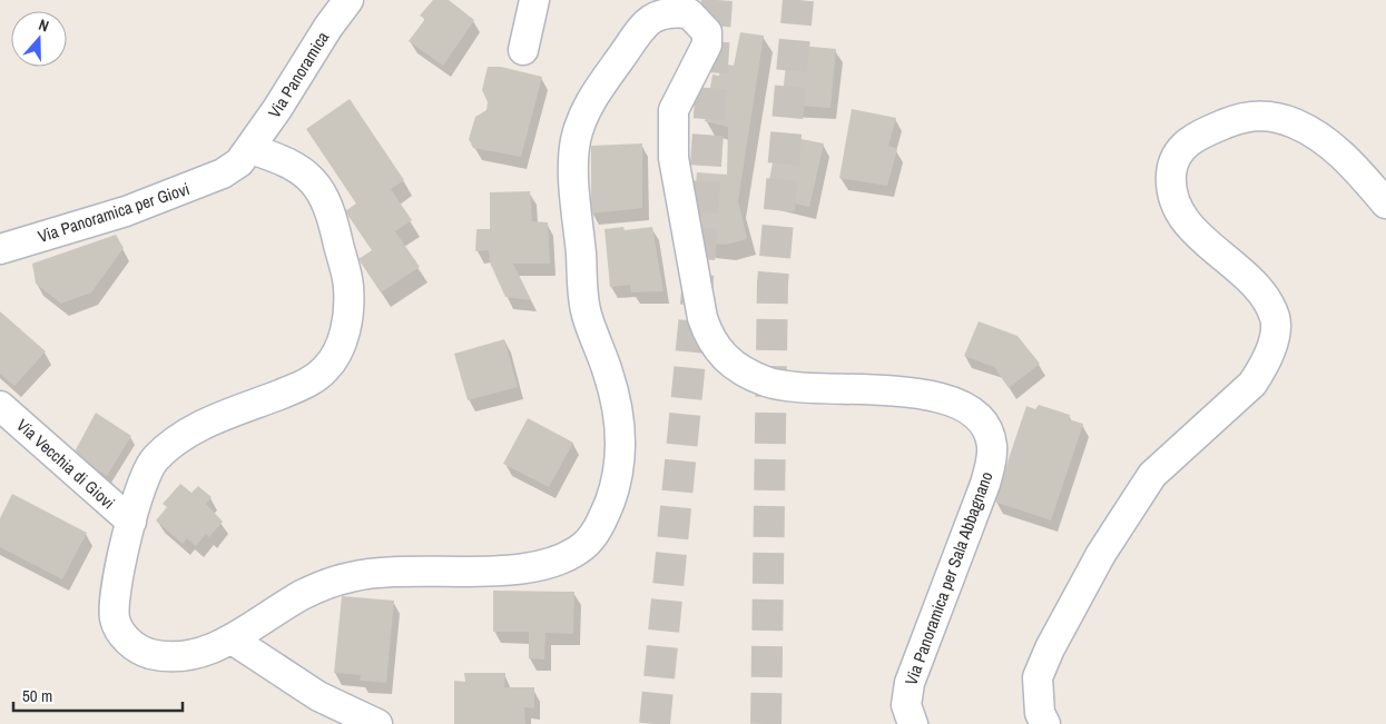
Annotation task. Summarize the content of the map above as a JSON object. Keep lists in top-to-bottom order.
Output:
{
  "streets": {
    "street": [
      "Via Panoramica",
      "Via Panoramica per Giovi",
      "Via Vecchia di Giovi",
      "Via Panoramica per Sala Abbagnano"
    ]
  },
  "crossings": [
    ["Via Panoramica", "Via Panoramica per Giovi"],
    ["Via Panoramica", "Via Panoramica per Sala Abbagnano"],
    ["Via Panoramica per Giovi", "Via Panoramica per Sala Abbagnano"],
    ["Via Vecchia di Giovi", "Via Panoramica per Sala Abbagnano"]
  ],
  "scale_bar": "50 m",
  "north": "top"
}
